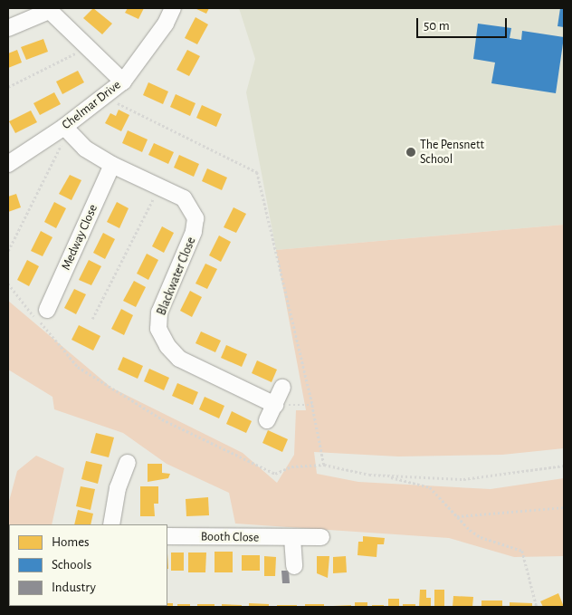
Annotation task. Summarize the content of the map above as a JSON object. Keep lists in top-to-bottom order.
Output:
{
  "streets": {
    "street": [
      "Chelmar Drive",
      "Medway Close",
      "Blackwater Close",
      "Booth Close"
    ]
  },
  "crossings": [
    ["Chelmar Drive", "Blackwater Close"],
    ["Medway Close", "Blackwater Close"]
  ],
  "places": ["The Pensnett School"],
  "legend": ["Homes", "Schools", "Industry"],
  "scale_bar": "50 m"
}
